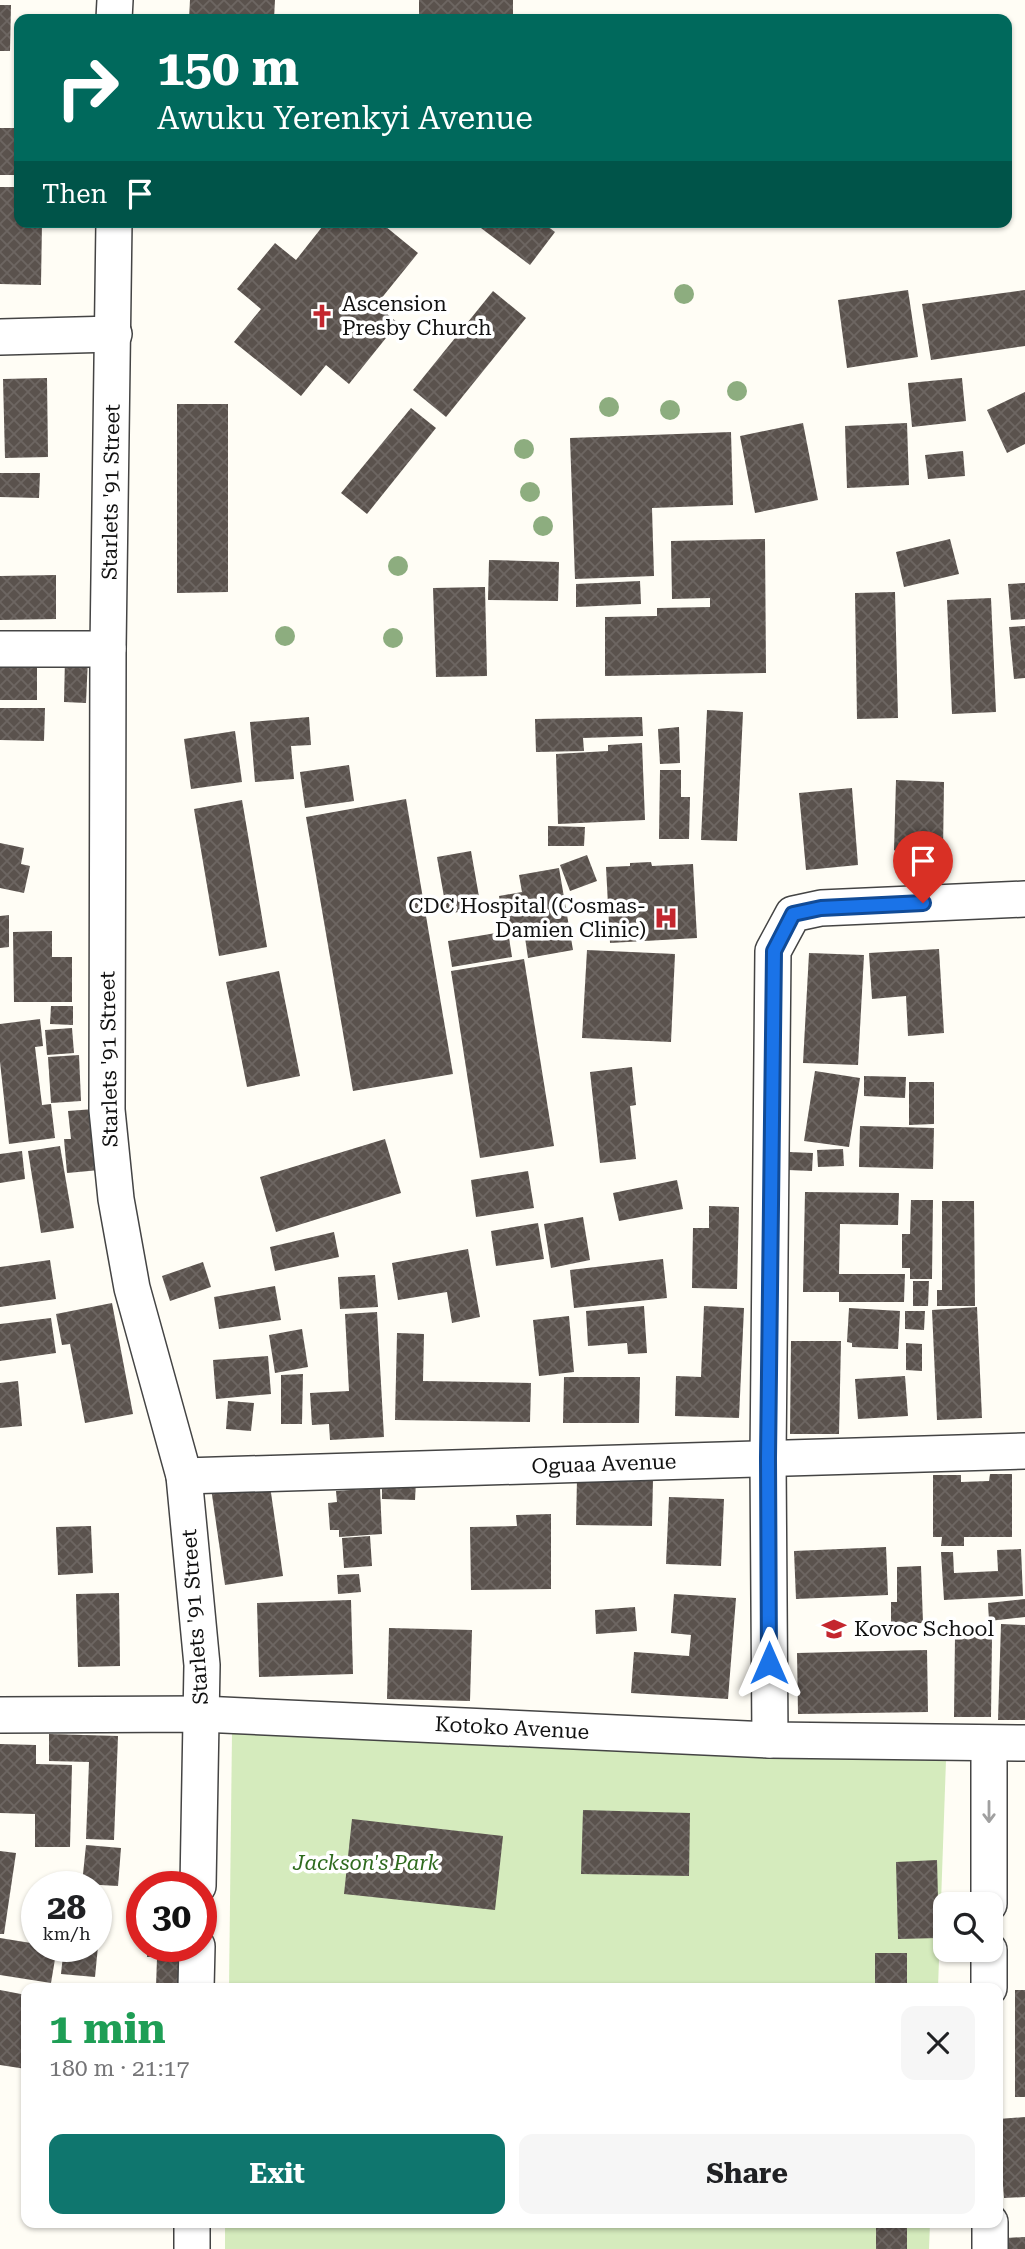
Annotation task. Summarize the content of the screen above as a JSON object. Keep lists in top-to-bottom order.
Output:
{
  "streets": {
    "street": ["Starlets '91 Street", "Oguaa Avenue", "Kotoko Avenue"]
  },
  "crossings": [
    ["Starlets '91 Street", "Oguaa Avenue"],
    ["Starlets '91 Street", "Kotoko Avenue"]
  ],
  "parks": ["Jackson's Park"],
  "places": {
    "church": ["Ascension Presby Church"],
    "hospital": ["CDC Hospital (Cosmas- Damien Clinic)"],
    "school or university": ["Kovoc School"]
  },
  "page": {
    "turn": ["150 m", "Awuku Yerenkyi Avenue"],
    "then": "Then",
    "speed": "28 km/h",
    "limit": "30",
    "heading": ["1 min", "180 m · 21:17"],
    "buttons": ["Exit", "Share"]
  }
}
